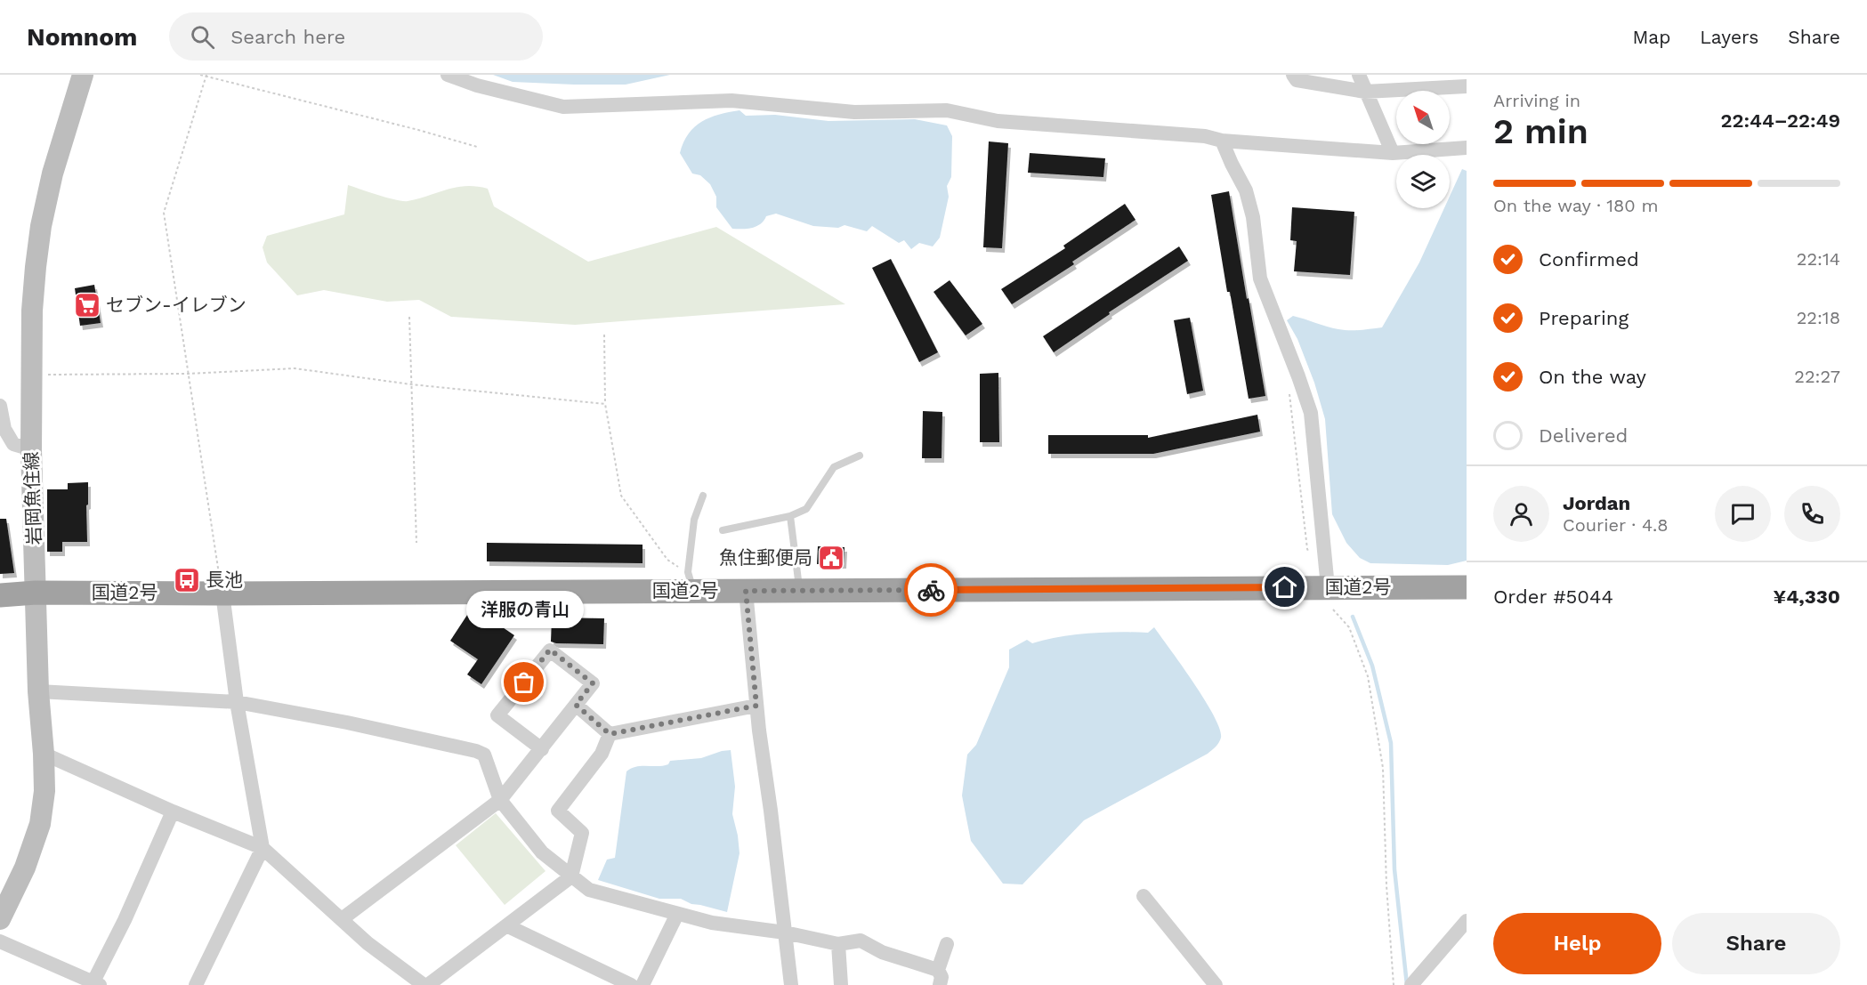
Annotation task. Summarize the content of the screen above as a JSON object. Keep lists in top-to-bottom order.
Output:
{
  "streets": {
    "highway": ["国道2号"],
    "main road": ["岩岡魚住線"]
  },
  "crossings": [
    ["岩岡魚住線", "国道2号"]
  ],
  "places": {
    "supermarket": ["セブン-イレブン"],
    "public building": ["魚住郵便局"],
    "bus stop": ["長池"],
    "other": ["洋服の青山"]
  },
  "north": "top left",
  "page": {
    "header": "Nomnom",
    "search": "Search here",
    "nav": ["Map", "Layers", "Share"],
    "heading": ["2 min", "Arriving in", "22:44–22:49"],
    "panel": [
      "Jordan",
      "Courier · 4.8",
      "Order #5044",
      "¥4,330"
    ],
    "bar": "On the way · 180 m",
    "list": [
      ["Confirmed", "22:14"],
      ["Preparing", "22:18"],
      ["On the way", "22:27"],
      "Delivered"
    ],
    "bubble": "洋服の青山",
    "buttons": ["Help", "Share"]
  }
}
